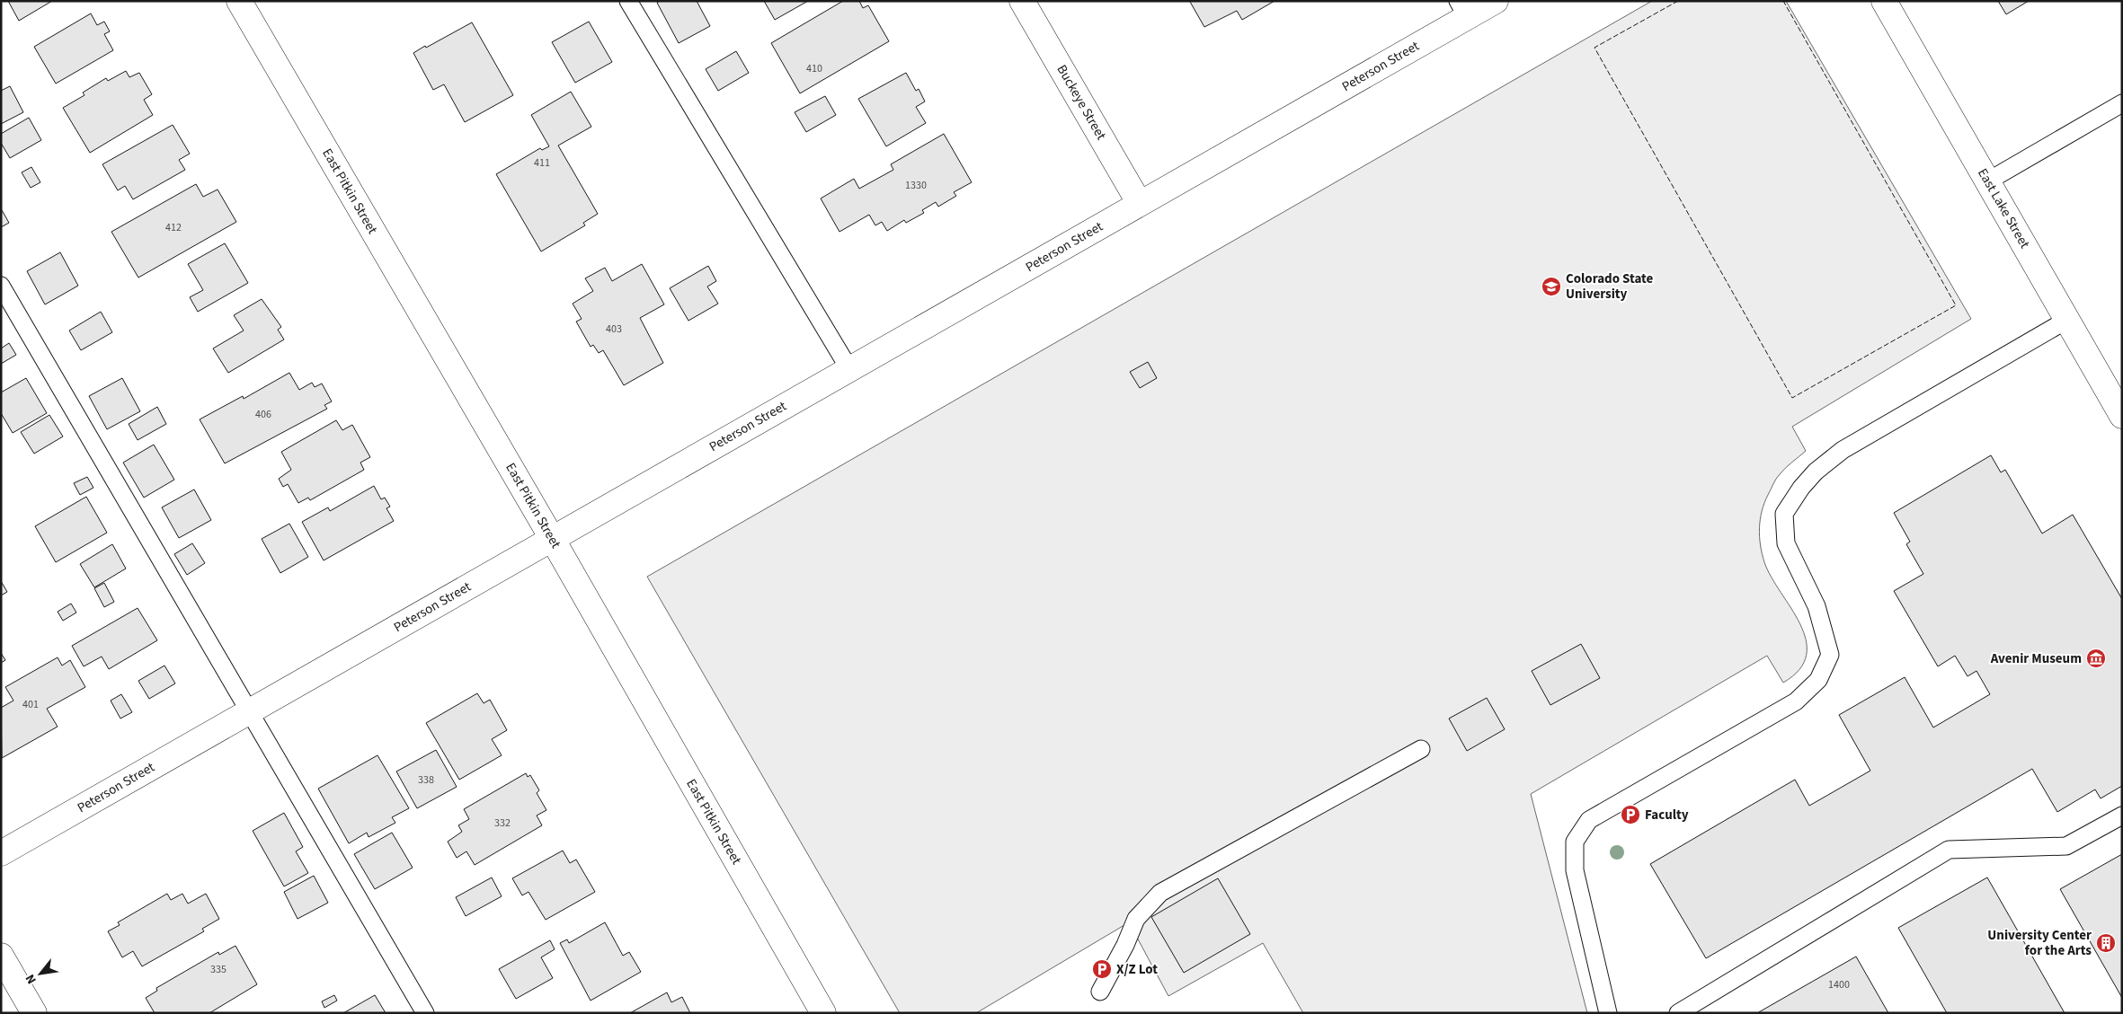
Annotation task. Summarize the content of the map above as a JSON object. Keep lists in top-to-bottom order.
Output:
{
  "streets": {
    "street": [
      "Peterson Street",
      "Buckeye Street",
      "East Pitkin Street",
      "East Lake Street"
    ]
  },
  "crossings": [
    ["Peterson Street", "Buckeye Street"],
    ["Peterson Street", "East Pitkin Street"]
  ],
  "places": {
    "school or university": ["Colorado State University"],
    "museum": ["Avenir Museum"],
    "parking": ["Faculty", "X/Z Lot"],
    "building": ["University Center for the Arts"]
  },
  "house_numbers": [
    "410",
    "411",
    "1330",
    "412",
    "403",
    "406",
    "401",
    "338",
    "332",
    "335",
    "1400"
  ],
  "north": "bottom left"
}
